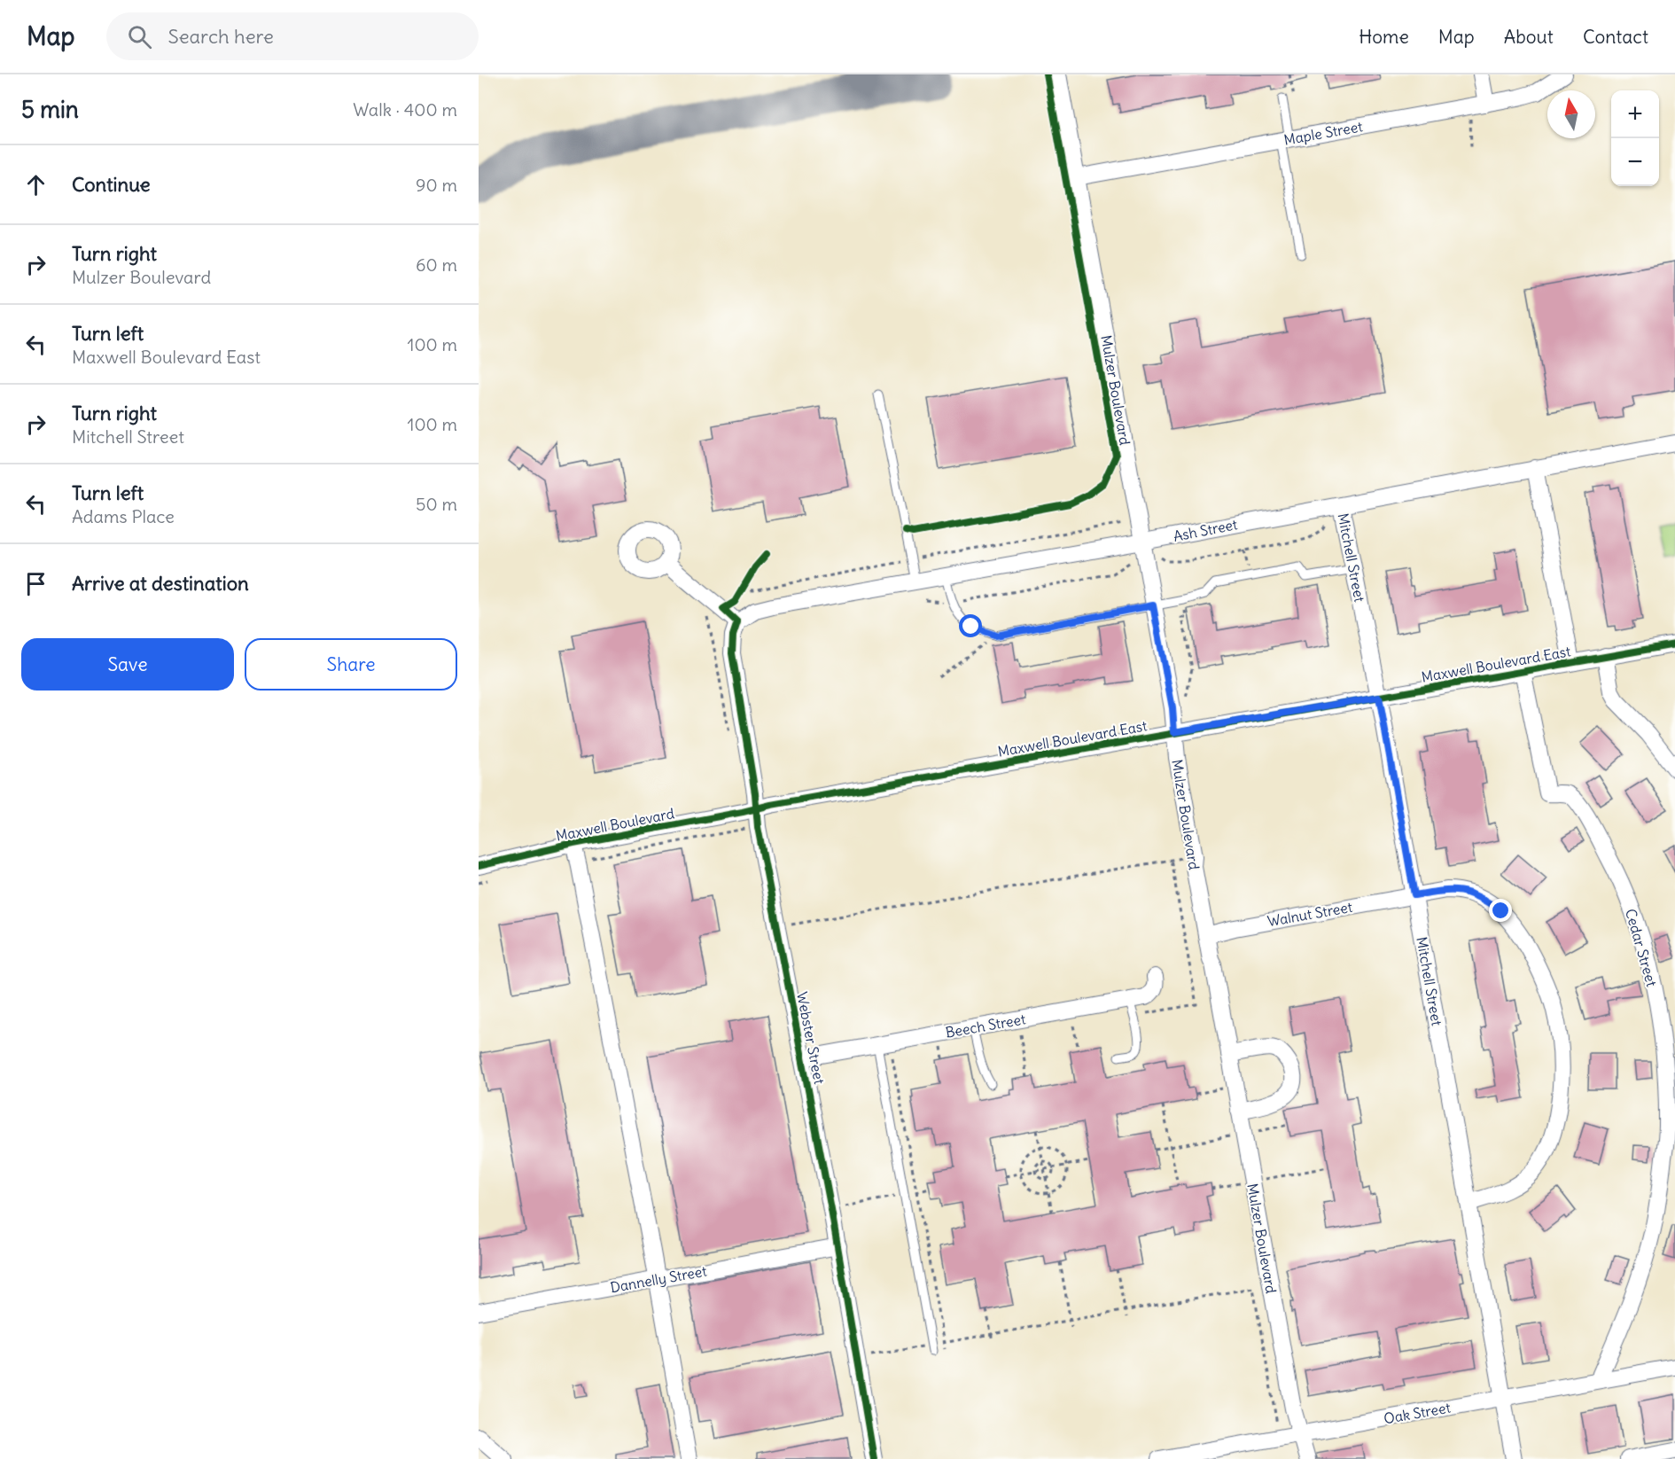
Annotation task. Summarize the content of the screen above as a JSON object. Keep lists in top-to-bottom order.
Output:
{
  "streets": {
    "street": [
      "Maple Street",
      "Mulzer Boulevard",
      "Ash Street",
      "Mitchell Street",
      "Maxwell Boulevard East",
      "Maxwell Boulevard",
      "Walnut Street",
      "Cedar Street",
      "Beech Street",
      "Webster Street",
      "Dannelly Street",
      "Oak Street"
    ]
  },
  "crossings": [
    ["Maple Street", "Mulzer Boulevard"],
    ["Mulzer Boulevard", "Ash Street"],
    ["Mulzer Boulevard", "Maxwell Boulevard East"],
    ["Mulzer Boulevard", "Walnut Street"],
    ["Mulzer Boulevard", "Oak Street"],
    ["Ash Street", "Mitchell Street"],
    ["Ash Street", "Webster Street"],
    ["Mitchell Street", "Maxwell Boulevard East"],
    ["Mitchell Street", "Walnut Street"],
    ["Mitchell Street", "Oak Street"],
    ["Maxwell Boulevard East", "Maxwell Boulevard"],
    ["Maxwell Boulevard East", "Cedar Street"],
    ["Maxwell Boulevard East", "Webster Street"],
    ["Maxwell Boulevard", "Webster Street"],
    ["Cedar Street", "Oak Street"],
    ["Beech Street", "Webster Street"],
    ["Webster Street", "Dannelly Street"]
  ],
  "north": "top",
  "page": {
    "header": "Map",
    "search": "Search here",
    "nav": [
      "Home",
      "Map",
      "About",
      "Contact"
    ],
    "heading": ["5 min", "Walk · 400 m"],
    "map_buttons": ["+", "−"],
    "list": [
      ["Continue", "90 m"],
      ["Turn right", "Mulzer Boulevard", "60 m"],
      ["Turn left", "Maxwell Boulevard East", "100 m"],
      ["Turn right", "Mitchell Street", "100 m"],
      ["Turn left", "Adams Place", "50 m"],
      "Arrive at destination"
    ],
    "buttons": ["Save", "Share"]
  }
}
